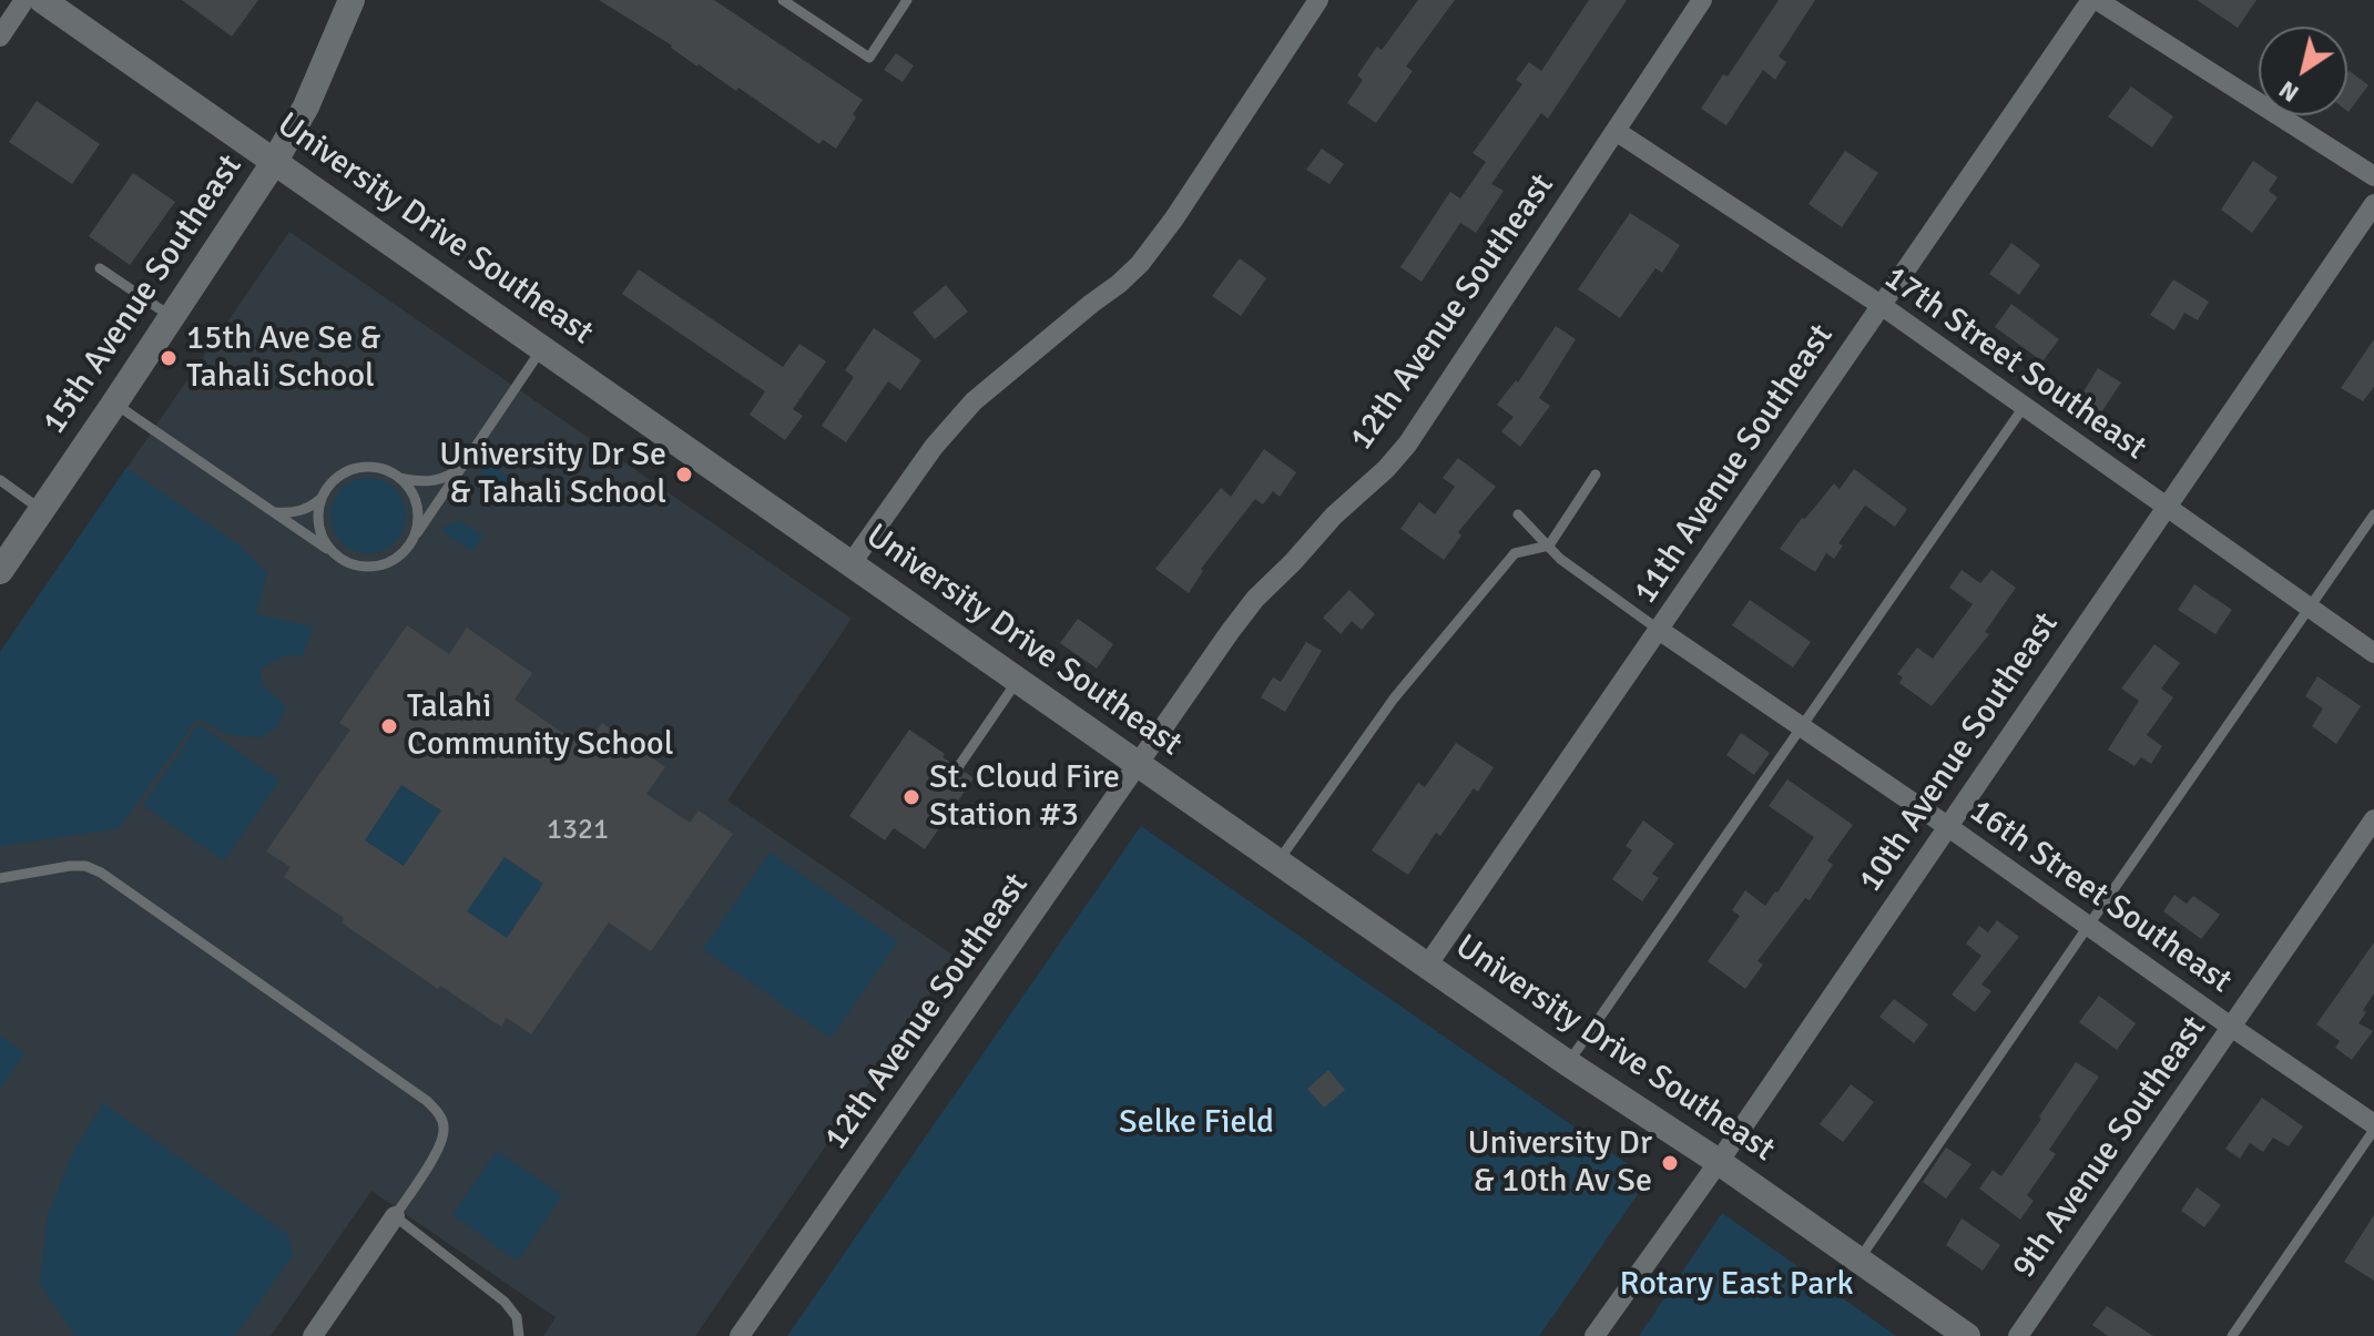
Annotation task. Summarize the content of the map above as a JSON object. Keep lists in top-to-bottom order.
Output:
{
  "streets": {
    "street": [
      "University Drive Southeast",
      "15th Avenue Southeast",
      "12th Avenue Southeast",
      "17th Street Southeast",
      "11th Avenue Southeast",
      "10th Avenue Southeast",
      "16th Street Southeast",
      "9th Avenue Southeast"
    ]
  },
  "crossings": [
    ["University Drive Southeast", "15th Avenue Southeast"],
    ["University Drive Southeast", "12th Avenue Southeast"],
    ["University Drive Southeast", "11th Avenue Southeast"],
    ["University Drive Southeast", "10th Avenue Southeast"],
    ["12th Avenue Southeast", "17th Street Southeast"],
    ["17th Street Southeast", "11th Avenue Southeast"],
    ["17th Street Southeast", "10th Avenue Southeast"],
    ["11th Avenue Southeast", "16th Street Southeast"],
    ["10th Avenue Southeast", "16th Street Southeast"],
    ["16th Street Southeast", "9th Avenue Southeast"]
  ],
  "parks": ["Selke Field", "Rotary East Park"],
  "places": [
    "15th Ave Se & Tahali School",
    "University Dr Se & Tahali School",
    "Talahi Community School",
    "St. Cloud Fire Station #3",
    "University Dr & 10th Av Se"
  ],
  "house_numbers": ["1321"],
  "north": "bottom left"
}
